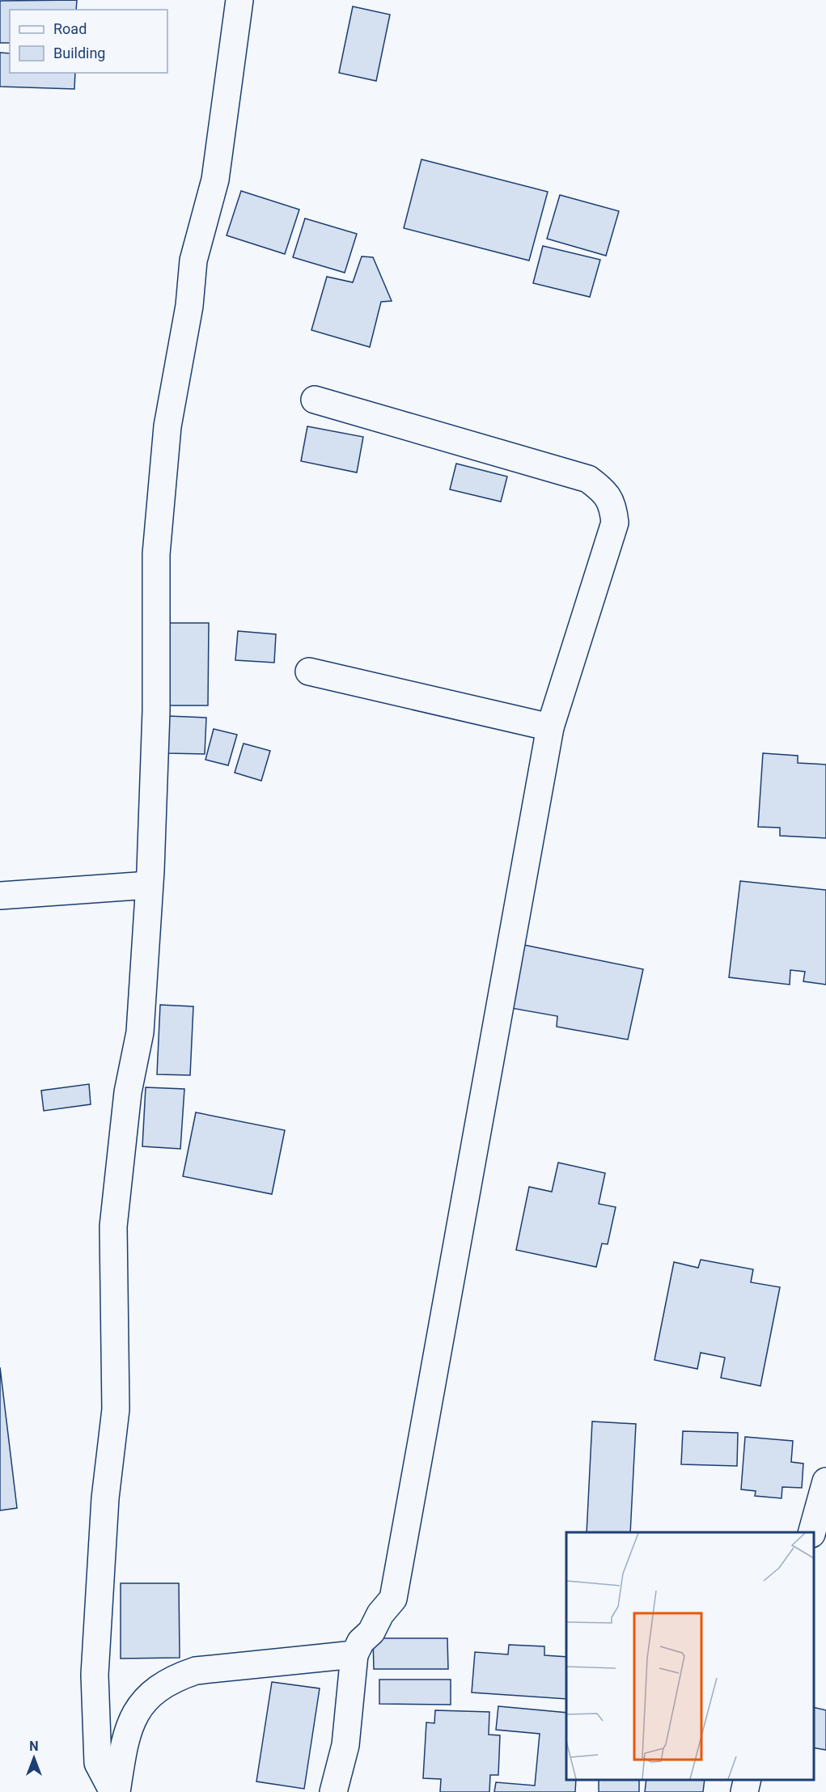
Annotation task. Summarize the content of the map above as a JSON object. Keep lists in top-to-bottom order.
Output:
{
  "legend": ["Road", "Building"],
  "north": "top"
}
